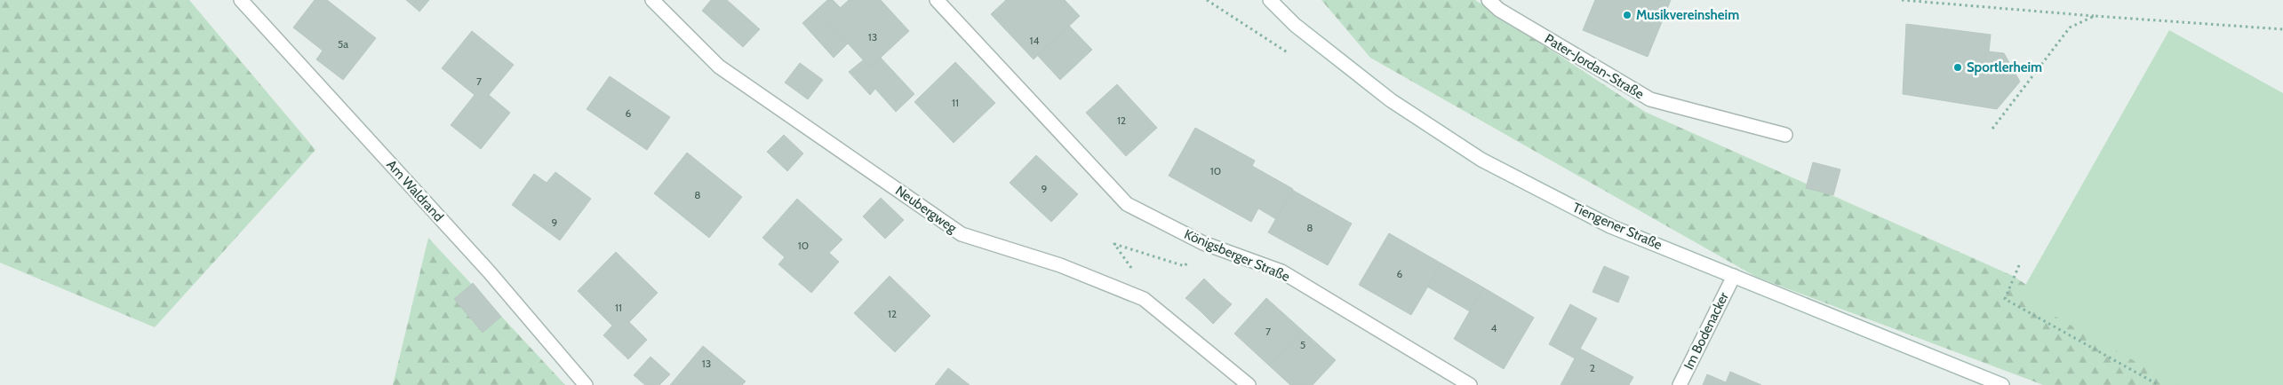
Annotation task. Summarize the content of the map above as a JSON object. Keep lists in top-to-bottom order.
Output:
{
  "streets": {
    "street": [
      "Pater-Jordan-Straße",
      "Am Waldrand",
      "Neubergweg",
      "Tiengener Straße",
      "Königsberger Straße",
      "Im Bodenacker"
    ]
  },
  "crossings": [
    ["Tiengener Straße", "Im Bodenacker"]
  ],
  "places": ["Musikvereinsheim", "Sportlerheim"],
  "house_numbers": [
    "13",
    "14",
    "5a",
    "7",
    "11",
    "6",
    "12",
    "10",
    "9",
    "8",
    "9",
    "8",
    "10",
    "6",
    "11",
    "12",
    "4",
    "7",
    "5",
    "13",
    "2"
  ]
}
